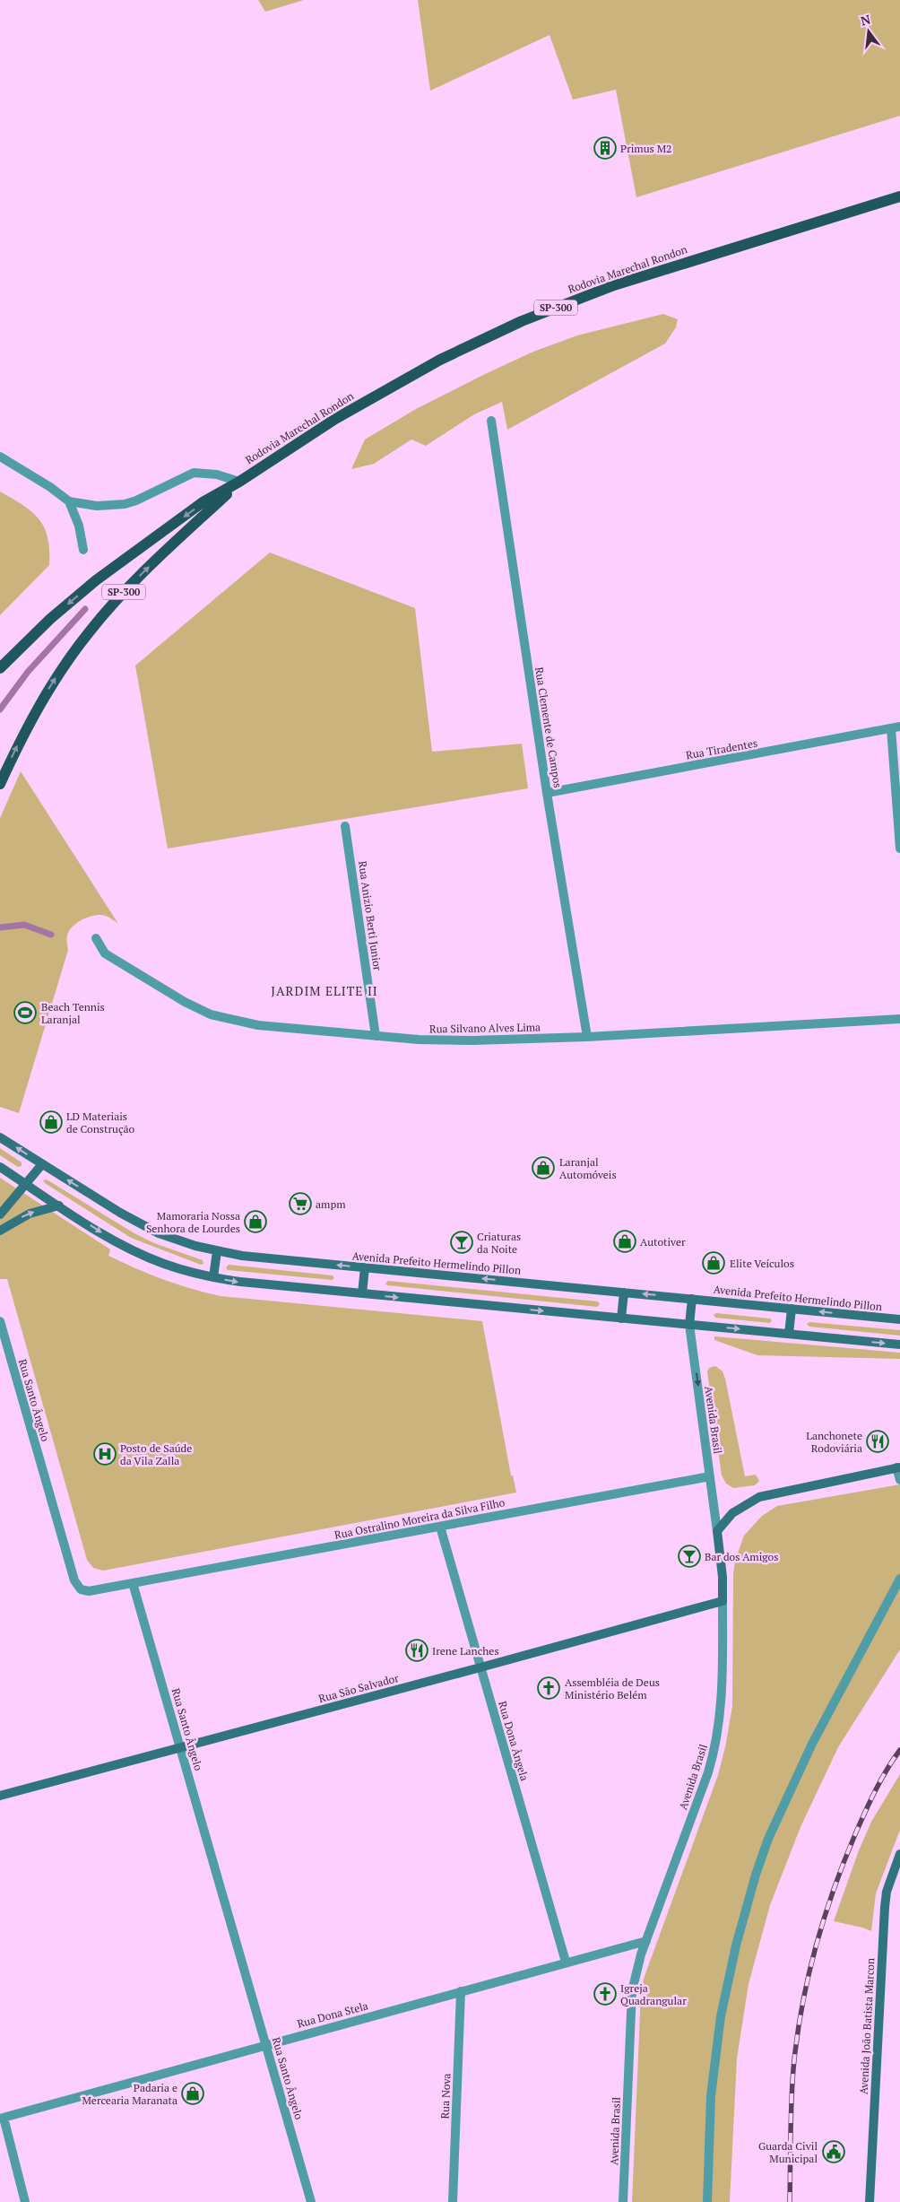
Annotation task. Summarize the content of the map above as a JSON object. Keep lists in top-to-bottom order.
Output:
{
  "streets": {
    "main road": [
      "Rodovia Marechal Rondon",
      "SP-300",
      "Avenida Prefeito Hermelindo Pillon",
      "Avenida Brasil",
      "Rua São Salvador",
      "Avenida João Batista Marcon"
    ],
    "street": [
      "Rua Clemente de Campos",
      "Rua Tiradentes",
      "Rua Anizio Berti Junior",
      "Rua Silvano Alves Lima",
      "Rua Santo Ângelo",
      "Rua Ostralino Moreira da Silva Filho",
      "Rua Dona Ângela",
      "Rua Dona Stela",
      "Rua Nova"
    ]
  },
  "crossings": [
    ["Rua Clemente de Campos", "Rua Tiradentes"],
    ["Rua Clemente de Campos", "Rua Silvano Alves Lima"],
    ["Rua Anizio Berti Junior", "Rua Silvano Alves Lima"],
    ["Rua Santo Ângelo", "Rua Ostralino Moreira da Silva Filho"],
    ["Rua Santo Ângelo", "Rua São Salvador"],
    ["Rua Santo Ângelo", "Rua Dona Stela"],
    ["Avenida Brasil", "Rua Ostralino Moreira da Silva Filho"],
    ["Avenida Brasil", "Rua São Salvador"],
    ["Avenida Brasil", "Rua Dona Stela"],
    ["Rua Ostralino Moreira da Silva Filho", "Rua Dona Ângela"],
    ["Rua São Salvador", "Rua Dona Ângela"],
    ["Rua Dona Ângela", "Rua Dona Stela"],
    ["Rua Dona Stela", "Rua Nova"]
  ],
  "districts": ["JARDIM ELITE II"],
  "places": {
    "building": ["Primus M2"],
    "sports": ["Beach Tennis Laranjal"],
    "shop": [
      "LD Materiais de Construção",
      "Laranjal Automóveis",
      "Mamoraria Nossa Senhora de Lourdes",
      "Autotiver",
      "Elite Veículos",
      "Padaria e Mercearia Maranata"
    ],
    "supermarket": ["ampm"],
    "bar": ["Criaturas da Noite", "Bar dos Amigos"],
    "restaurant": ["Lanchonete Rodoviária", "Irene Lanches"],
    "hospital": ["Posto de Saúde da Vila Zalla"],
    "church": ["Assembléia de Deus Ministério Belém", "Igreja Quadrangular"],
    "public building": ["Guarda Civil Municipal"]
  },
  "north": "top"
}
